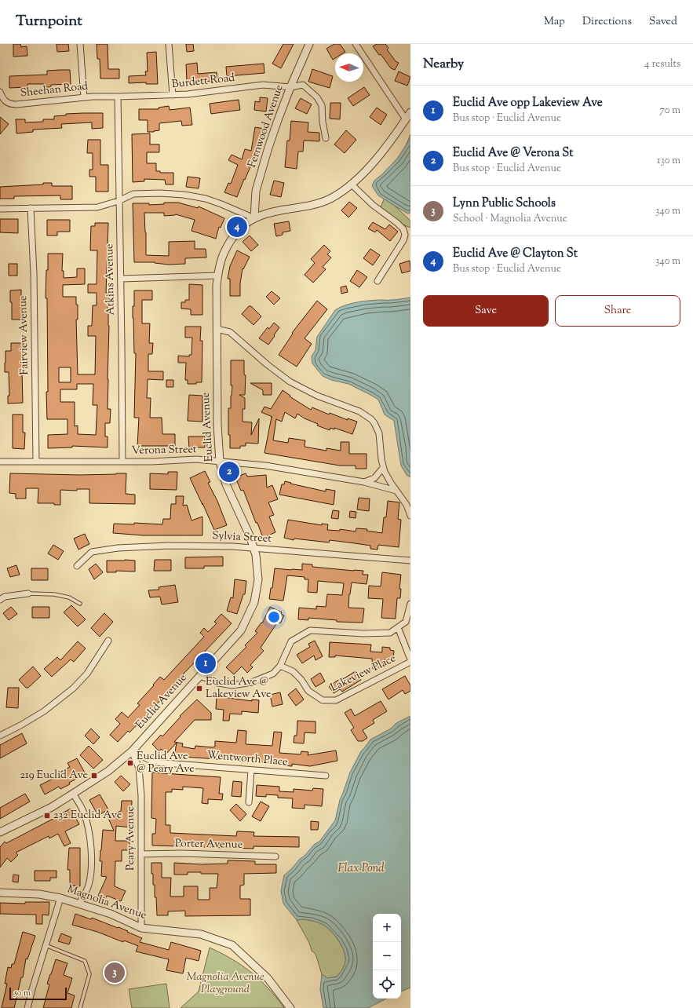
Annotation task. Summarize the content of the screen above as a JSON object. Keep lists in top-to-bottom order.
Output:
{
  "streets": {
    "street": [
      "Burdett Road",
      "Sheehan Road",
      "Fernwood Avenue",
      "Atkins Avenue",
      "Fairview Avenue",
      "Euclid Avenue",
      "Verona Street",
      "Sylvia Street",
      "Lakeview Place",
      "Wentworth Place",
      "Peary Avenue",
      "Porter Avenue",
      "Magnolia Avenue"
    ]
  },
  "crossings": [
    ["Burdett Road", "Sheehan Road"],
    ["Burdett Road", "Fernwood Avenue"],
    ["Burdett Road", "Atkins Avenue"],
    ["Sheehan Road", "Atkins Avenue"],
    ["Fernwood Avenue", "Euclid Avenue"],
    ["Atkins Avenue", "Verona Street"],
    ["Fairview Avenue", "Verona Street"],
    ["Euclid Avenue", "Verona Street"],
    ["Euclid Avenue", "Sylvia Street"],
    ["Euclid Avenue", "Wentworth Place"],
    ["Euclid Avenue", "Peary Avenue"],
    ["Wentworth Place", "Peary Avenue"],
    ["Peary Avenue", "Porter Avenue"],
    ["Peary Avenue", "Magnolia Avenue"]
  ],
  "water": ["Flax Pond"],
  "parks": ["Magnolia Avenue Playground"],
  "places": {
    "transit": [
      "Euclid Ave @ Lakeview Ave",
      "Euclid Ave @ Peary Ave",
      "219 Euclid Ave",
      "232 Euclid Ave"
    ]
  },
  "scale_bar": "50 m",
  "north": "left",
  "page": {
    "header": "Turnpoint",
    "nav": ["Map", "Directions", "Saved"],
    "heading": ["Nearby", "4 results"],
    "list": [
      {
        "mark": "1",
        "name": "Euclid Ave opp Lakeview Ave",
        "note": "Bus stop · Euclid Avenue",
        "value": "70 m"
      },
      {
        "mark": "2",
        "name": "Euclid Ave @ Verona St",
        "note": "Bus stop · Euclid Avenue",
        "value": "130 m"
      },
      {
        "mark": "3",
        "name": "Lynn Public Schools",
        "note": "School · Magnolia Avenue",
        "value": "340 m"
      },
      {
        "mark": "4",
        "name": "Euclid Ave @ Clayton St",
        "note": "Bus stop · Euclid Avenue",
        "value": "340 m"
      }
    ],
    "pins": [
      "4",
      "2",
      "1",
      "3"
    ],
    "buttons": ["Save", "Share"],
    "map_buttons": ["+", "−"],
    "scale": "50 m"
  }
}
